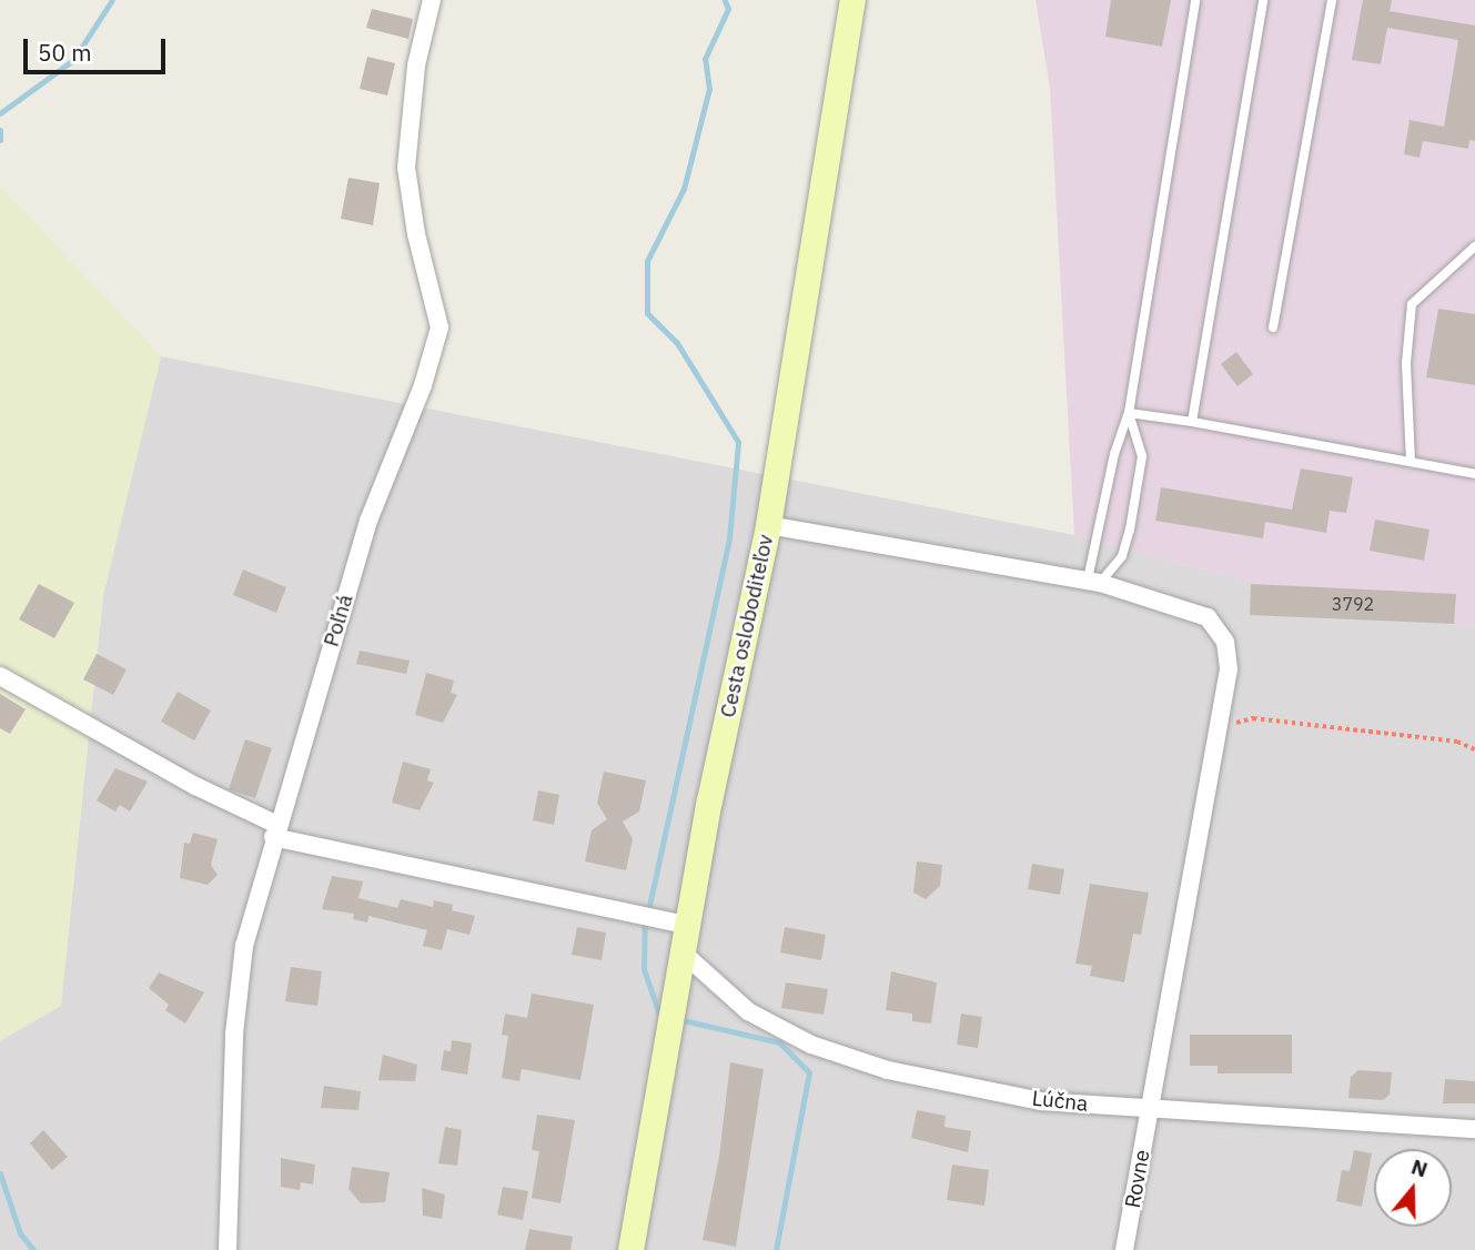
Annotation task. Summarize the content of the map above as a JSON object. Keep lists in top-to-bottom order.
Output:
{
  "streets": {
    "main road": ["Cesta osloboditeľov"],
    "street": ["Poľná", "Lúčna", "Rovne"]
  },
  "crossings": [
    ["Cesta osloboditeľov", "Lúčna"],
    ["Cesta osloboditeľov", "Rovne"],
    ["Lúčna", "Rovne"]
  ],
  "house_numbers": ["3792"],
  "scale_bar": "50 m",
  "north": "top"
}
